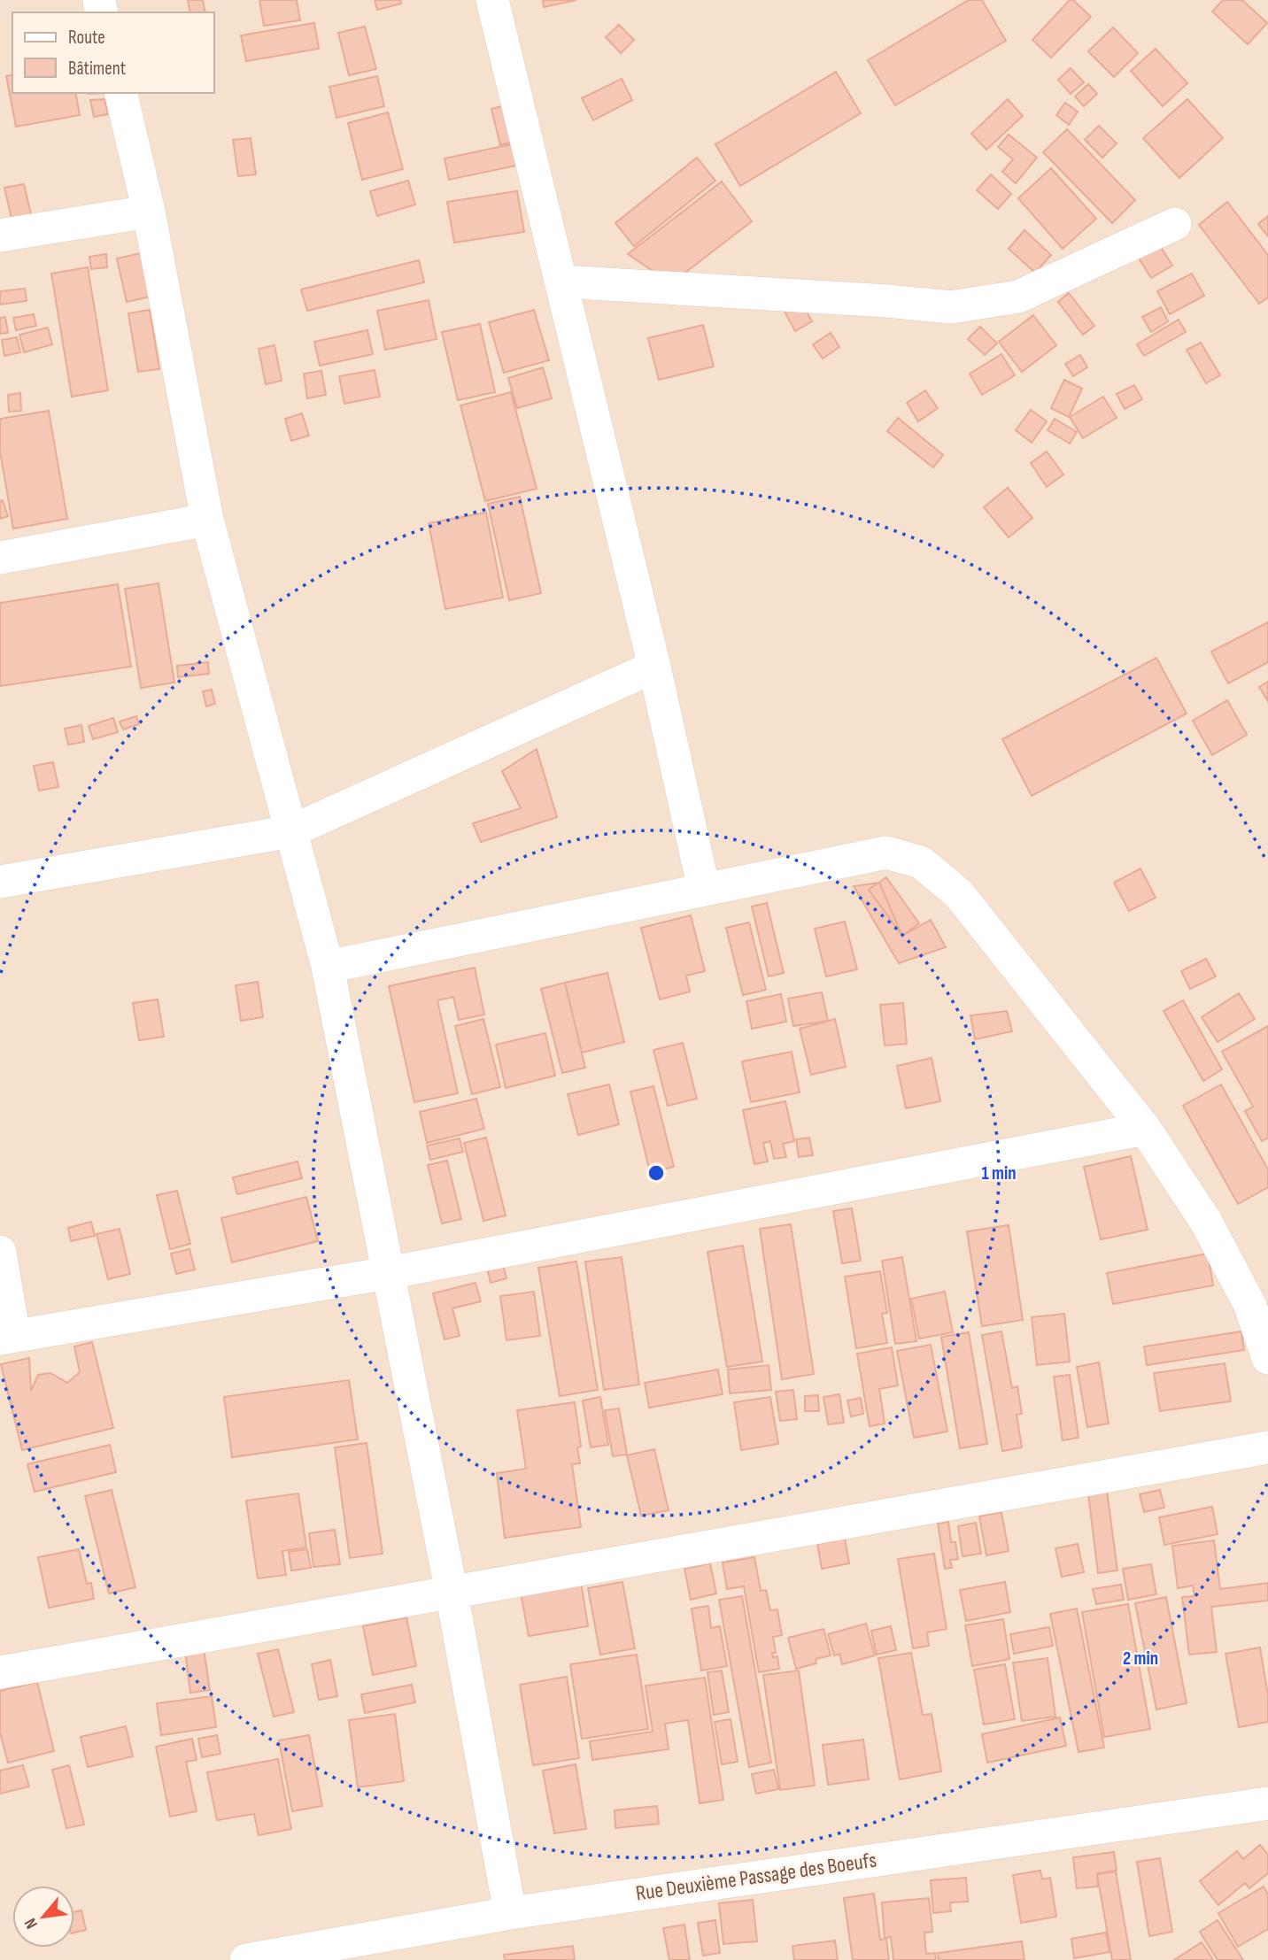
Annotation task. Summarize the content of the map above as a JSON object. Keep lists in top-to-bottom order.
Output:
{
  "streets": {
    "street": ["Rue Deuxième Passage des Boeufs"]
  },
  "legend": ["Route", "Bâtiment"],
  "north": "bottom left",
  "rings": ["1 min", "2 min"]
}
